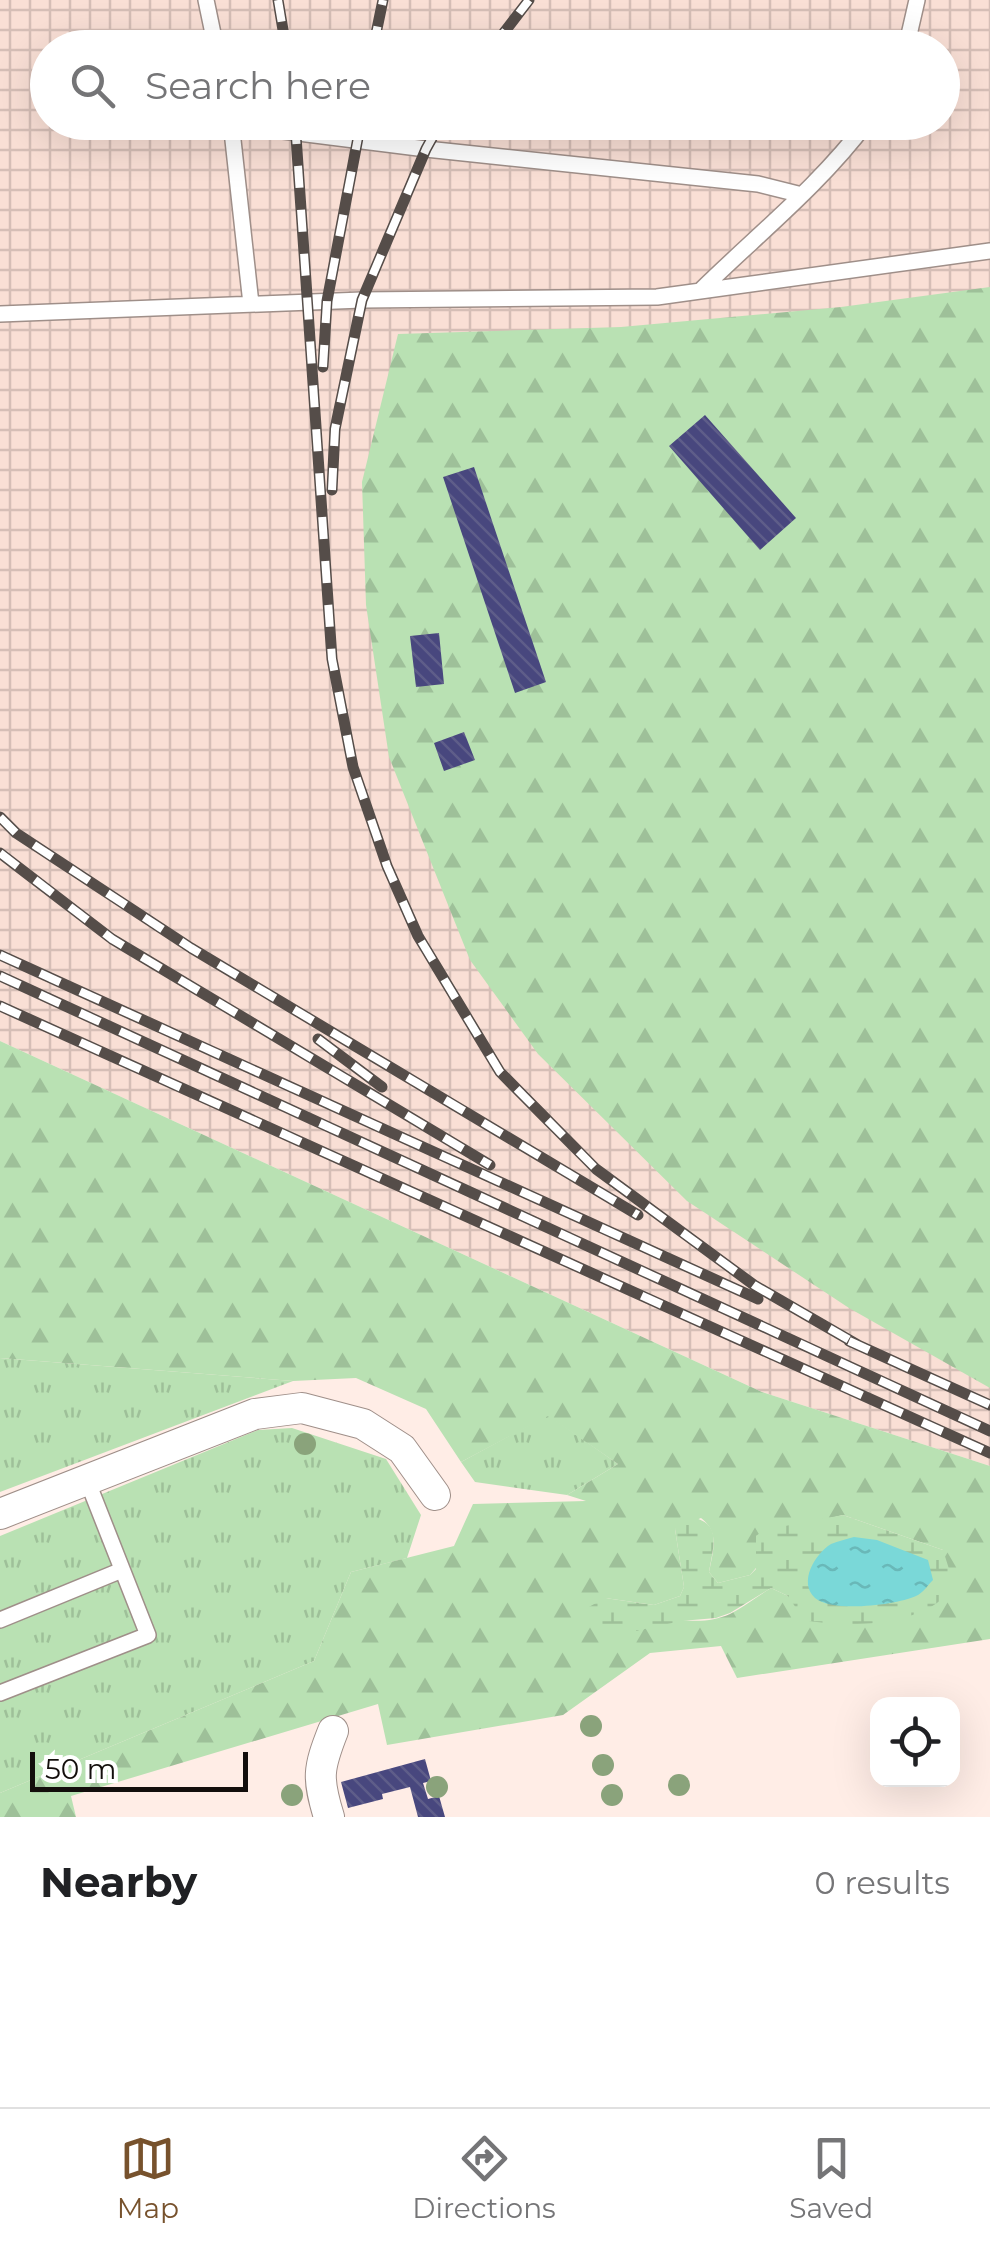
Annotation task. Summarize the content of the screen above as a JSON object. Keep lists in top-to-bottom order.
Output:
{
  "scale_bar": "50 m",
  "page": {
    "search": "Search here",
    "scale": "50 m",
    "heading": ["Nearby", "0 results"],
    "nav": ["Map", "Directions", "Saved"]
  }
}
